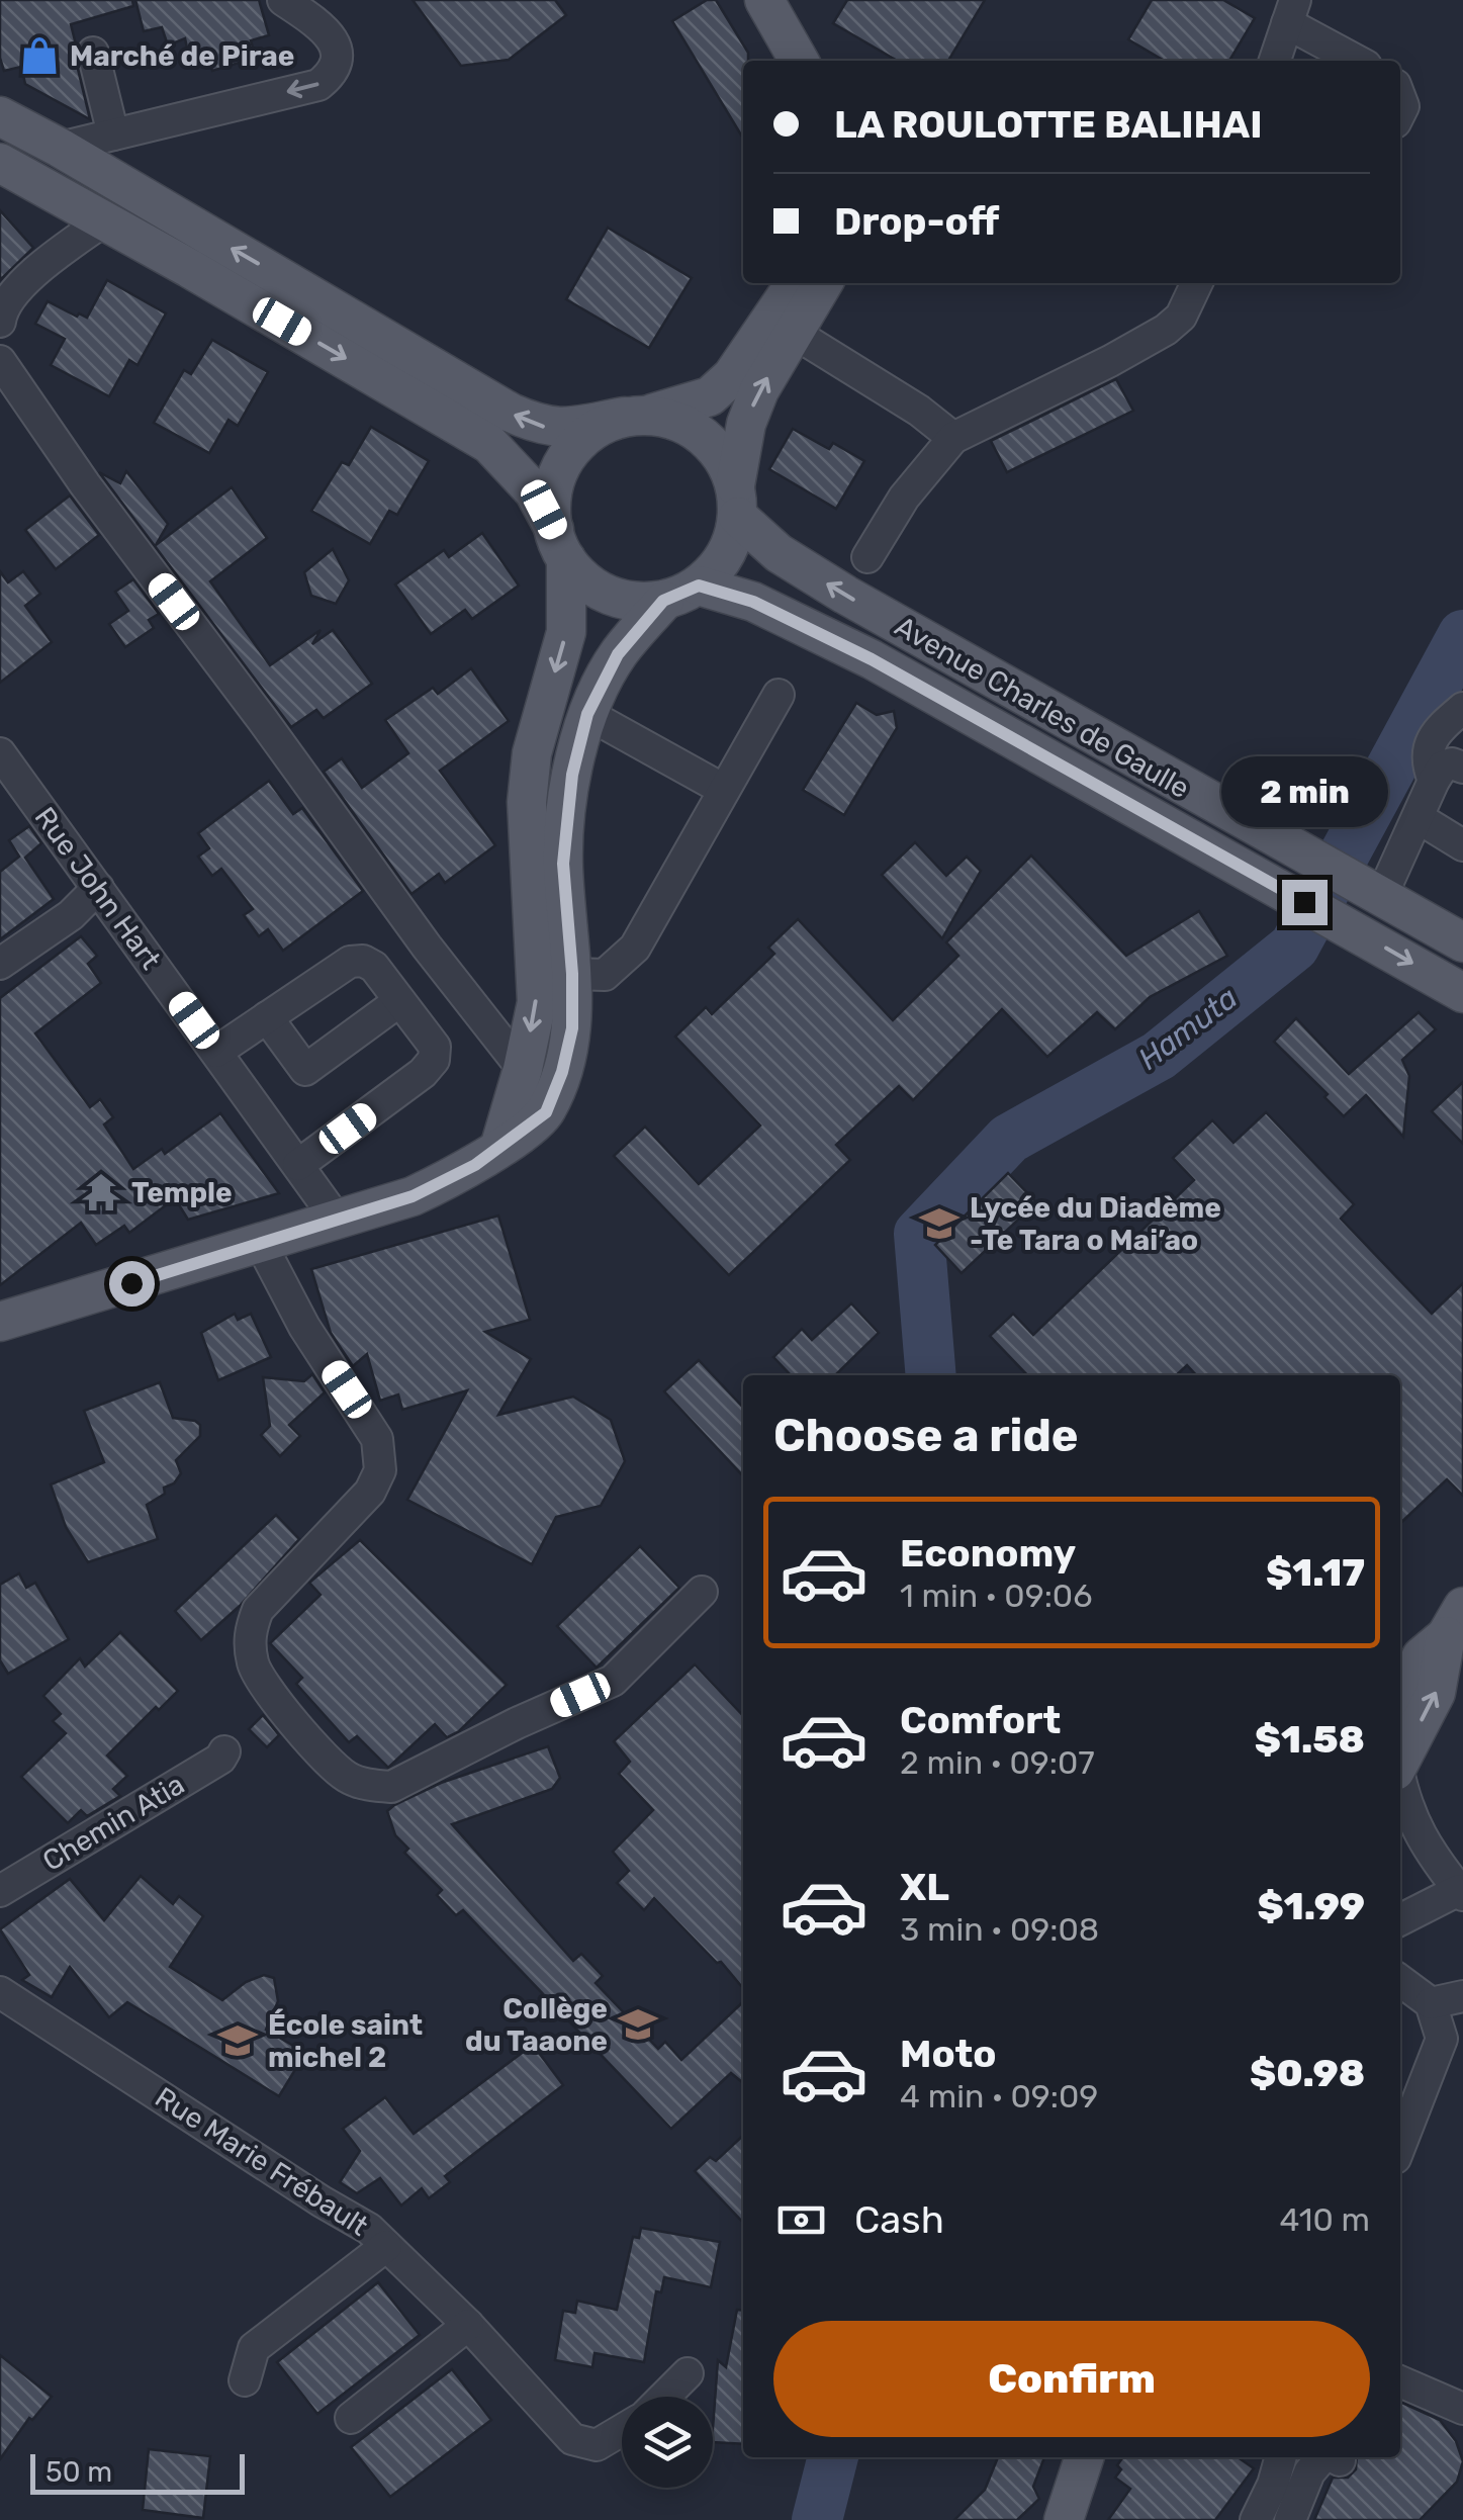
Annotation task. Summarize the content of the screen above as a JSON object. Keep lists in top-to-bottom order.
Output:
{
  "streets": {
    "main road": ["Avenue Charles de Gaulle"],
    "street": ["Rue John Hart", "Chemin Atia", "Rue Marie Frébault"]
  },
  "water": ["Hamuta"],
  "places": {
    "shop": ["Marché de Pirae"],
    "temple": ["Temple"],
    "school or university": ["Lycée du Diadème -Te Tara o Mai’ao", "Collège du Taaone", "École saint michel 2"]
  },
  "scale_bar": "50 m",
  "page": {
    "banner": ["LA ROULOTTE BALIHAI", "Drop-off"],
    "bubble": "2 min",
    "heading": "Choose a ride",
    "list": [
      {
        "name": "Economy",
        "note": "1 min · 09:06",
        "value": "$1.17"
      },
      {
        "name": "Comfort",
        "note": "2 min · 09:07",
        "value": "$1.58"
      },
      {
        "name": "XL",
        "note": "3 min · 09:08",
        "value": "$1.99"
      },
      {
        "name": "Moto",
        "note": "4 min · 09:09",
        "value": "$0.98"
      }
    ],
    "pay": ["Cash", "410 m"],
    "buttons": "Confirm",
    "scale": "50 m"
  }
}
